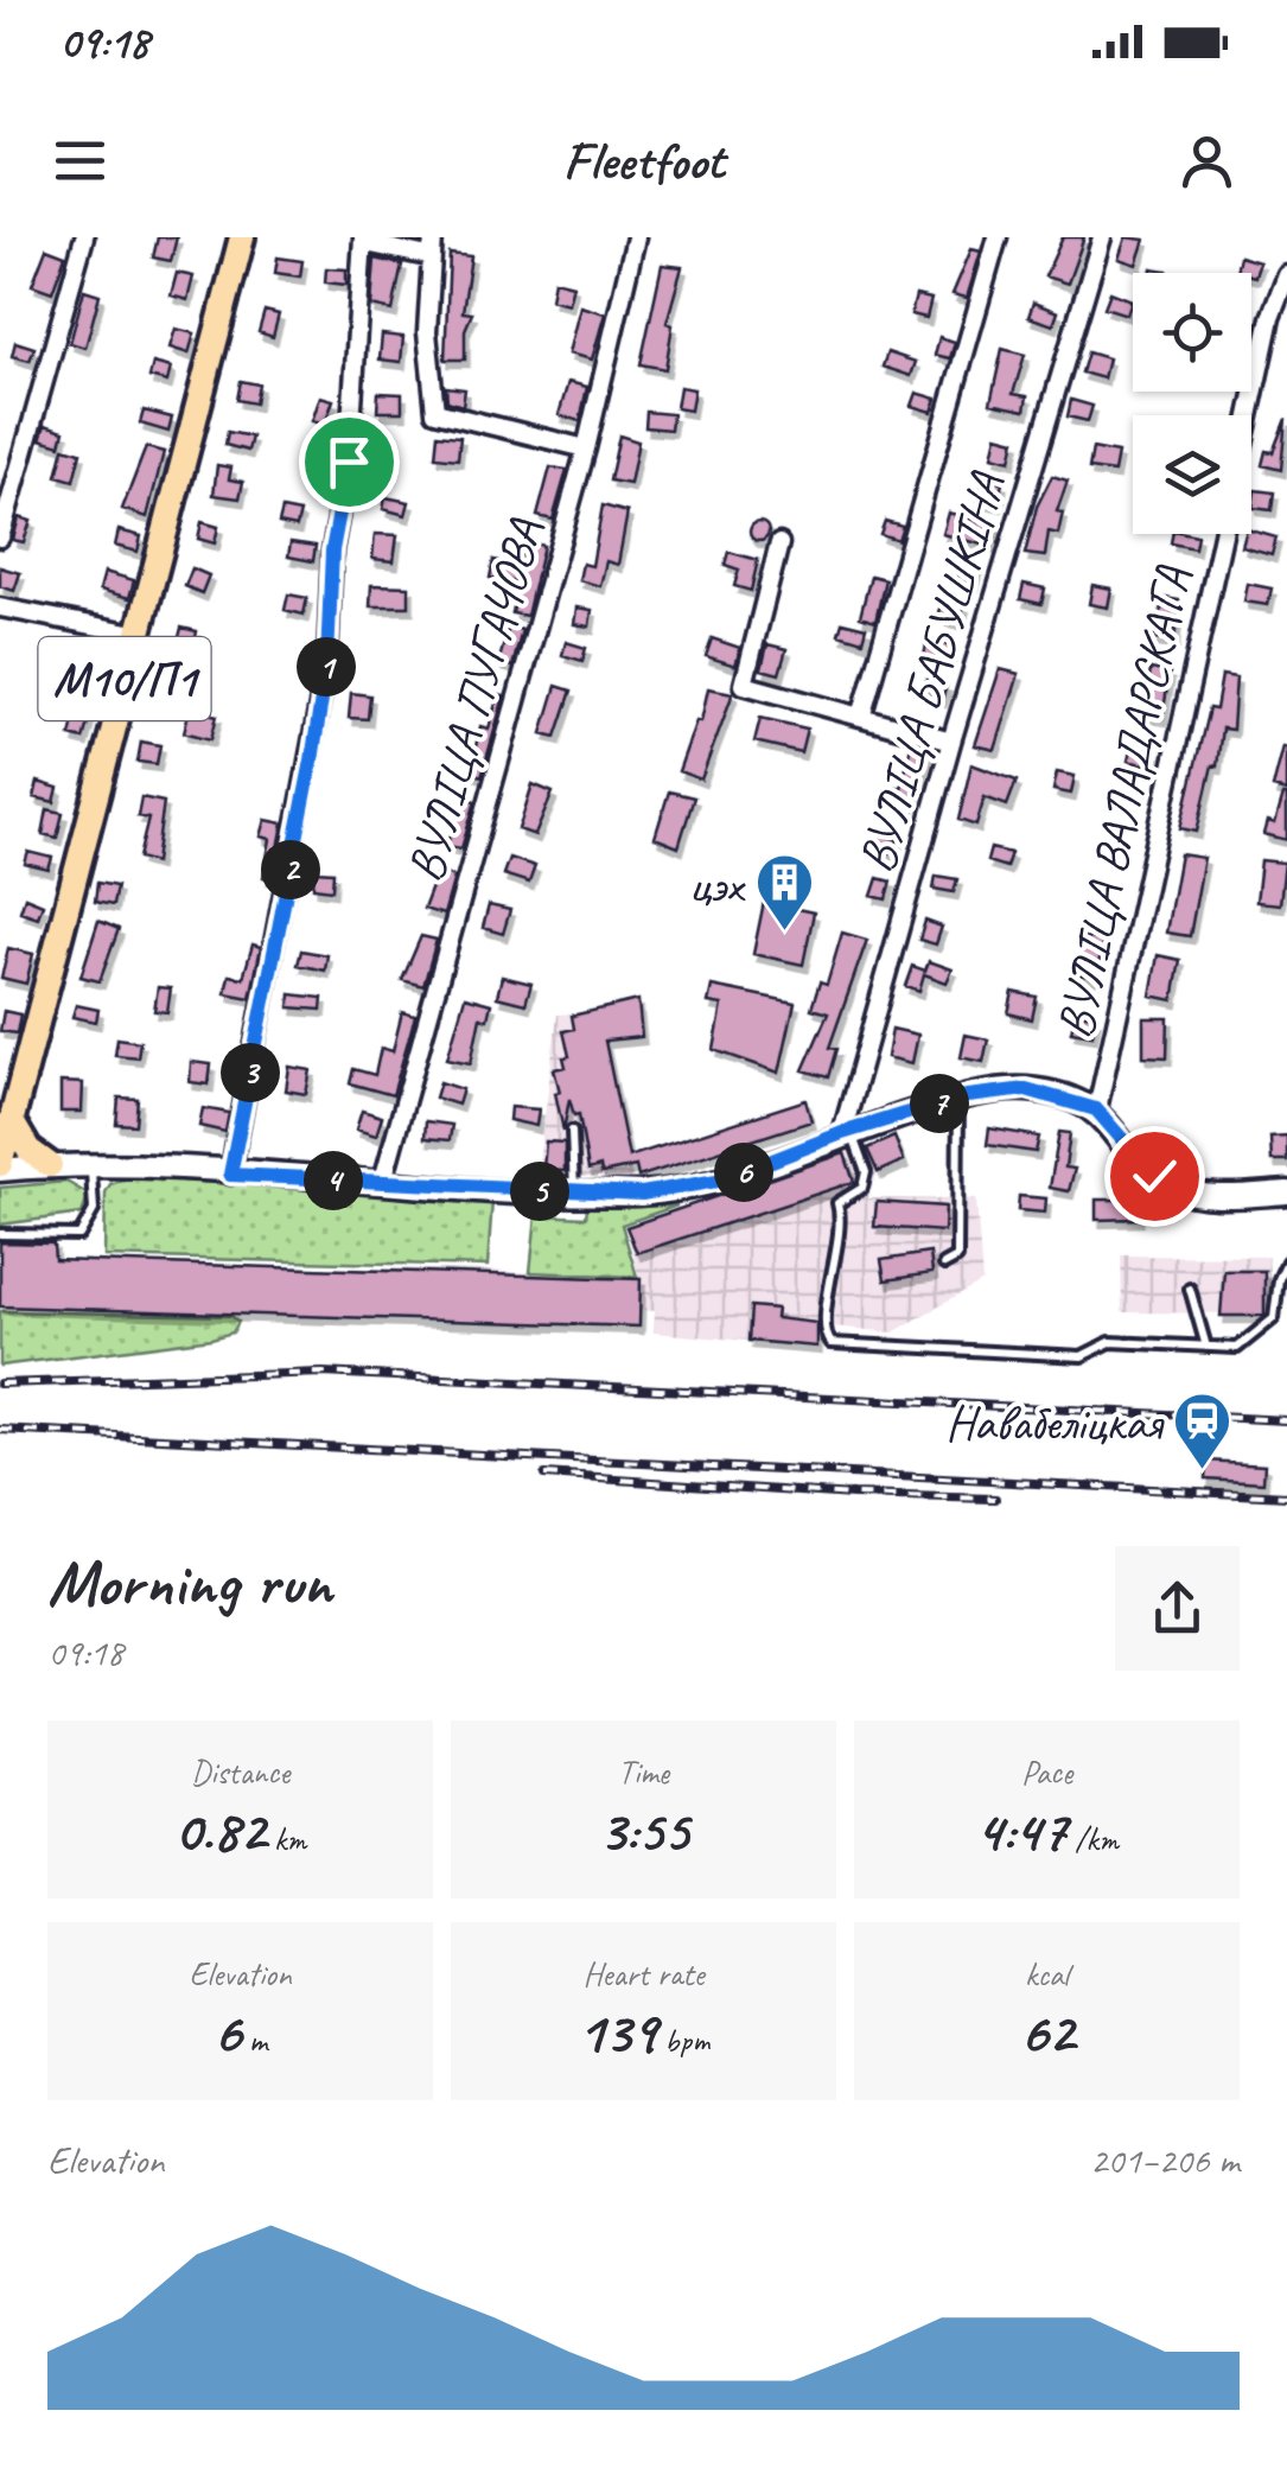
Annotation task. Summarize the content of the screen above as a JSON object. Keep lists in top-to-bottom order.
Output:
{
  "streets": {
    "main road": ["М10/П1"],
    "street": ["ВУЛІЦА БАБУШКІНА", "ВУЛІЦА ПУГАЧОВА", "ВУЛІЦА ВАЛАДАРСКАГА"]
  },
  "places": {
    "building": ["цэх"],
    "station": ["Навабеліцкая"]
  },
  "page": {
    "status": "09:18",
    "header": "Fleetfoot",
    "pins": [
      "1",
      "2",
      "3",
      "7",
      "6",
      "4",
      "5"
    ],
    "heading": ["Morning run", "09:18"],
    "stats": [
      ["Distance", "0.82 km"],
      ["Time", "3:55"],
      ["Pace", "4:47 /km"],
      ["Elevation", "6 m"],
      ["Heart rate", "139 bpm"],
      ["kcal", "62"]
    ],
    "chart": ["Elevation", "201–206 m"]
  }
}
